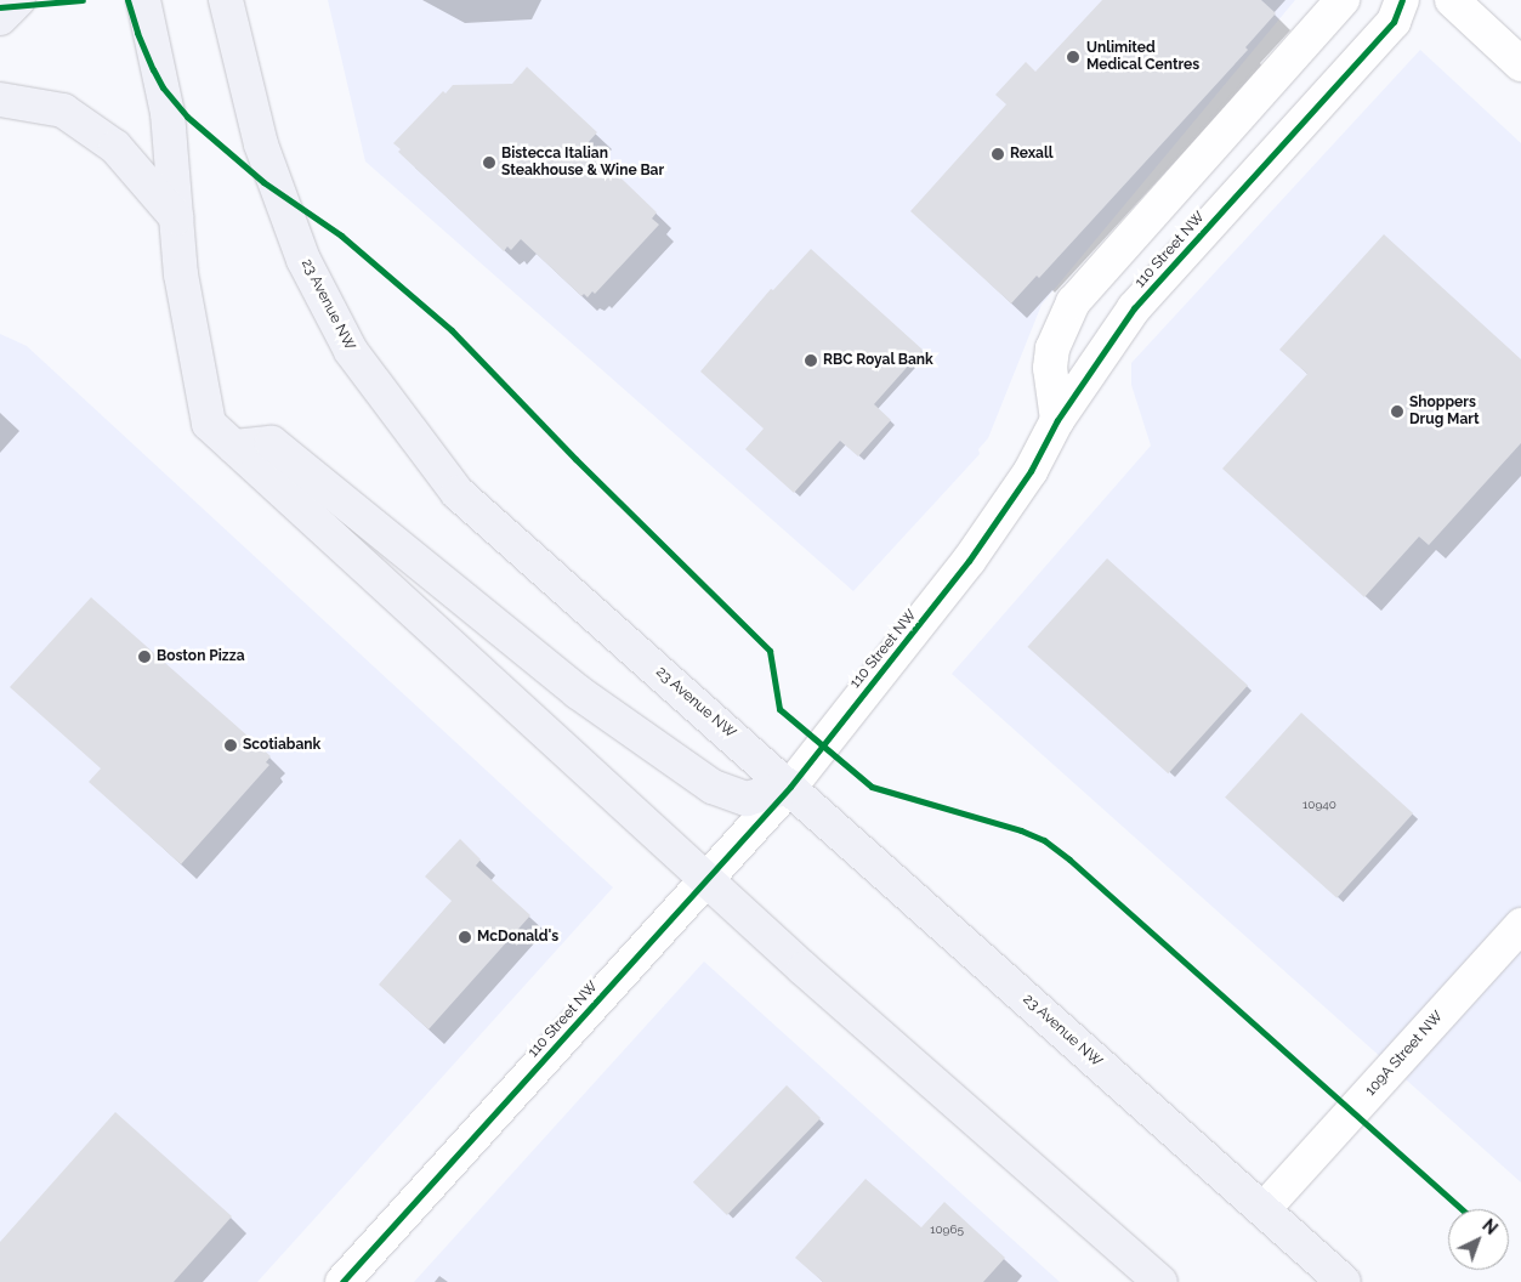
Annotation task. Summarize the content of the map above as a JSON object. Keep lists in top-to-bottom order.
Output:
{
  "streets": {
    "main road": ["23 Avenue NW"],
    "street": ["110 Street NW", "109A Street NW"]
  },
  "crossings": [
    ["110 Street NW", "23 Avenue NW"],
    ["23 Avenue NW", "109A Street NW"]
  ],
  "places": [
    "Unlimited Medical Centres",
    "Rexall",
    "Bistecca Italian Steakhouse & Wine Bar",
    "RBC Royal Bank",
    "Shoppers Drug Mart",
    "Boston Pizza",
    "Scotiabank",
    "McDonald's"
  ],
  "house_numbers": ["10940", "10965"],
  "north": "top right"
}
